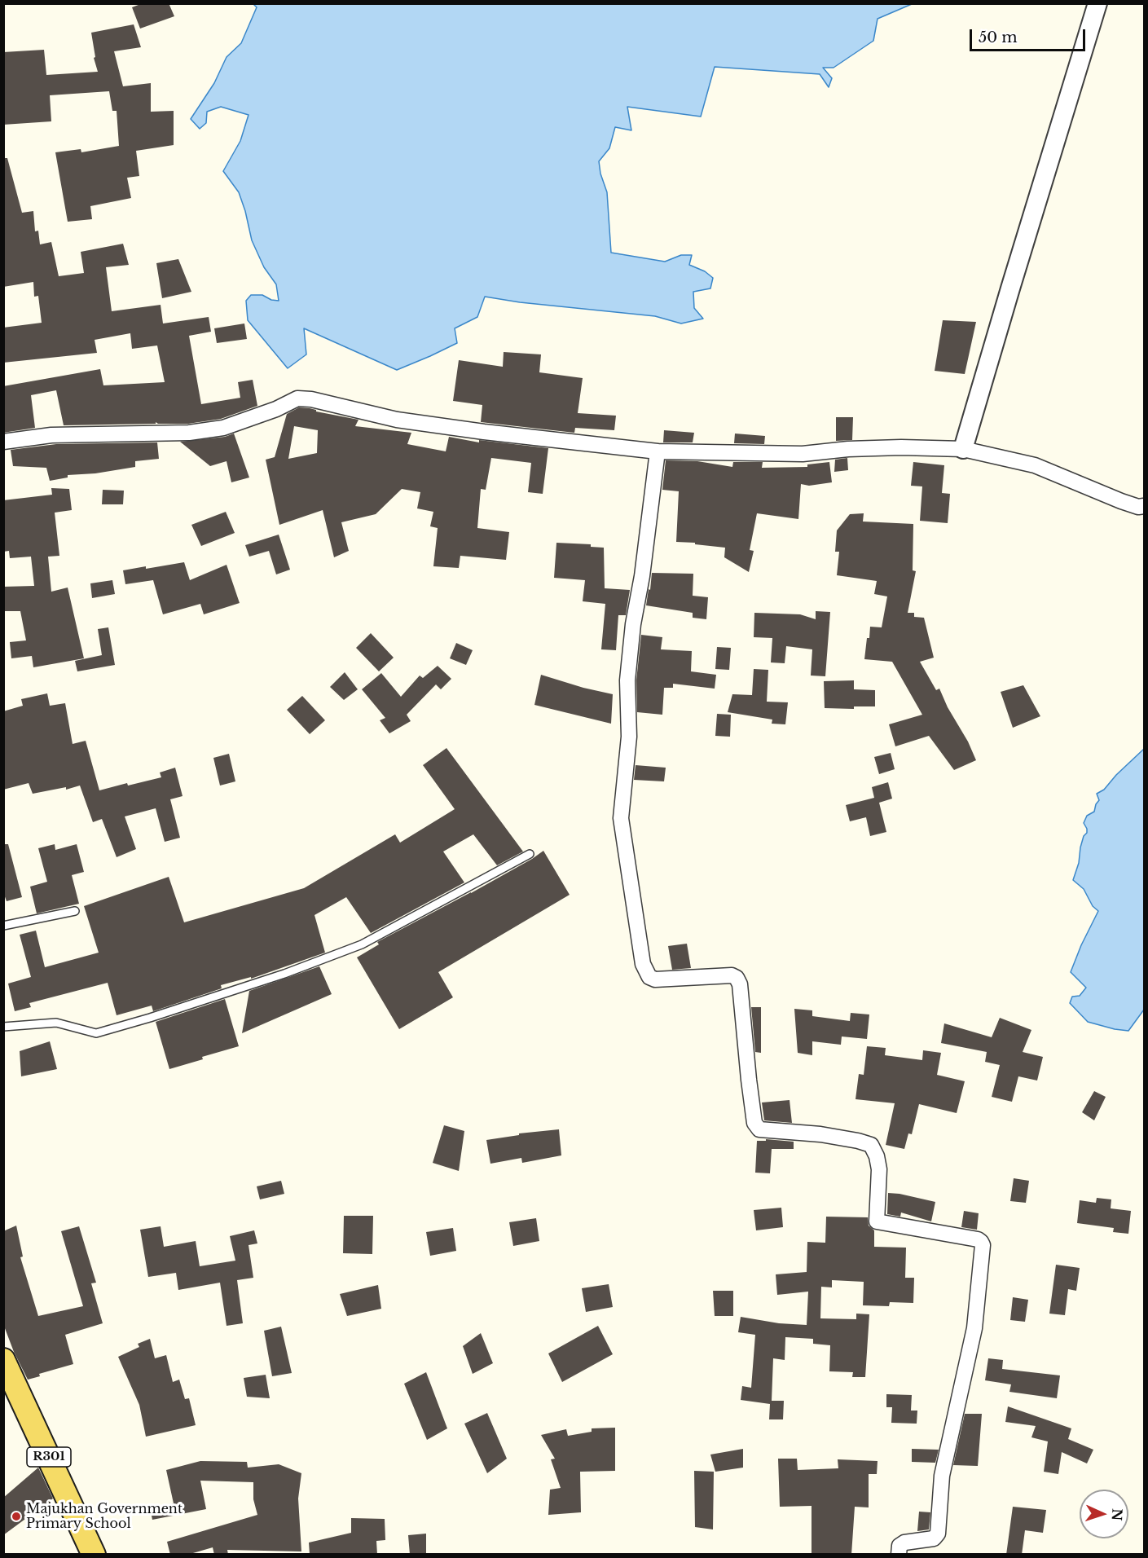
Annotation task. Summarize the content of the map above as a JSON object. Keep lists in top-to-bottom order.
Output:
{
  "streets": {
    "main road": ["R301"]
  },
  "places": ["Majukhan Government Primary School"],
  "scale_bar": "50 m",
  "north": "right"
}
